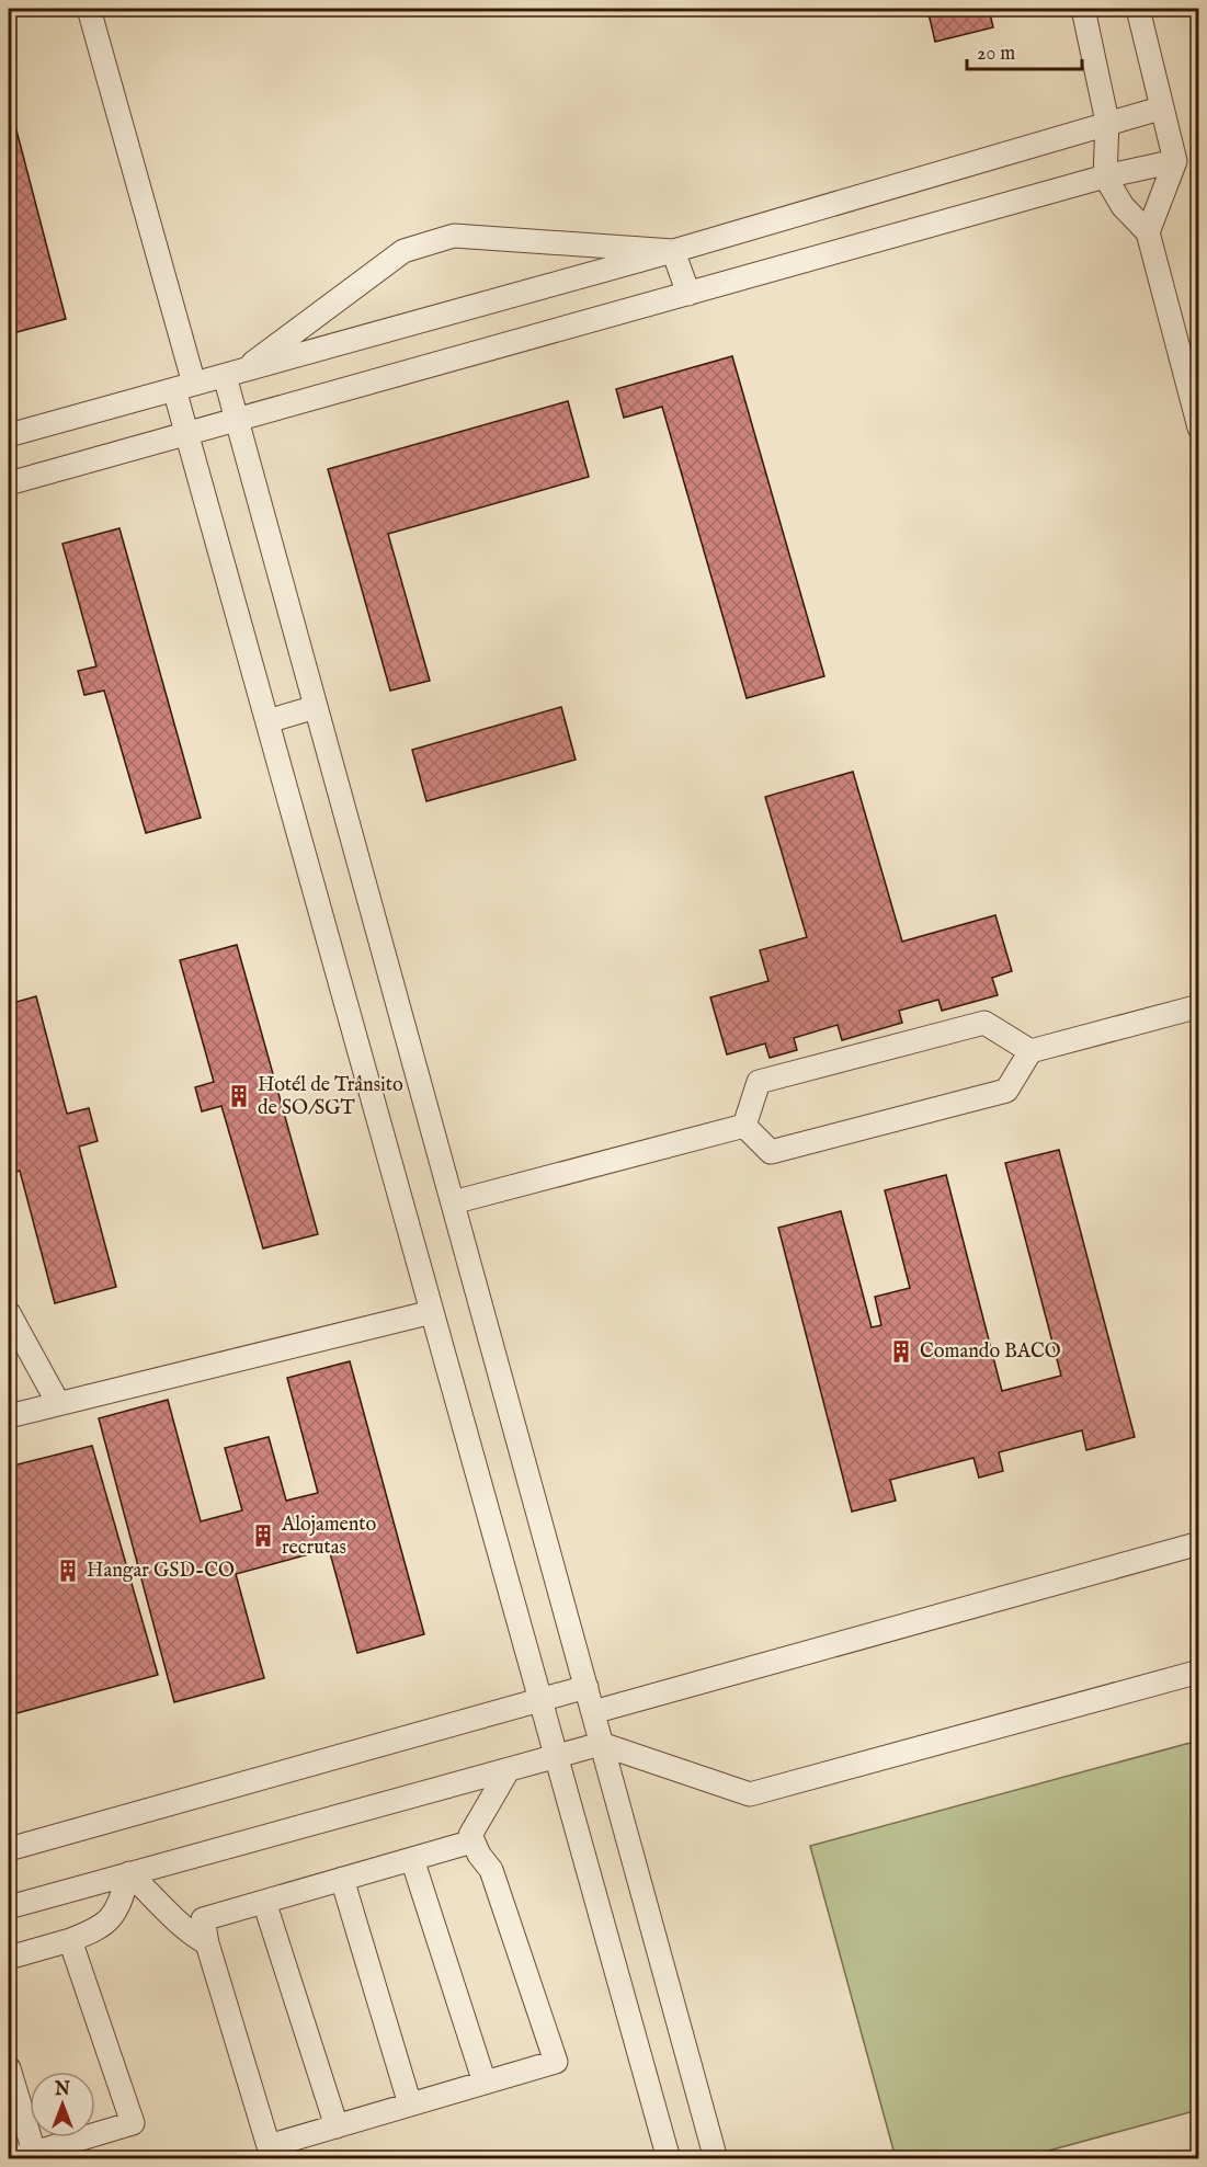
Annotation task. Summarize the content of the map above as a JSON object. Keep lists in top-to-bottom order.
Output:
{
  "places": {
    "building": [
      "Hotél de Trânsito de SO/SGT",
      "Comando BACO",
      "Alojamento recrutas",
      "Hangar GSD-CO"
    ]
  },
  "scale_bar": "20 m",
  "north": "top"
}
